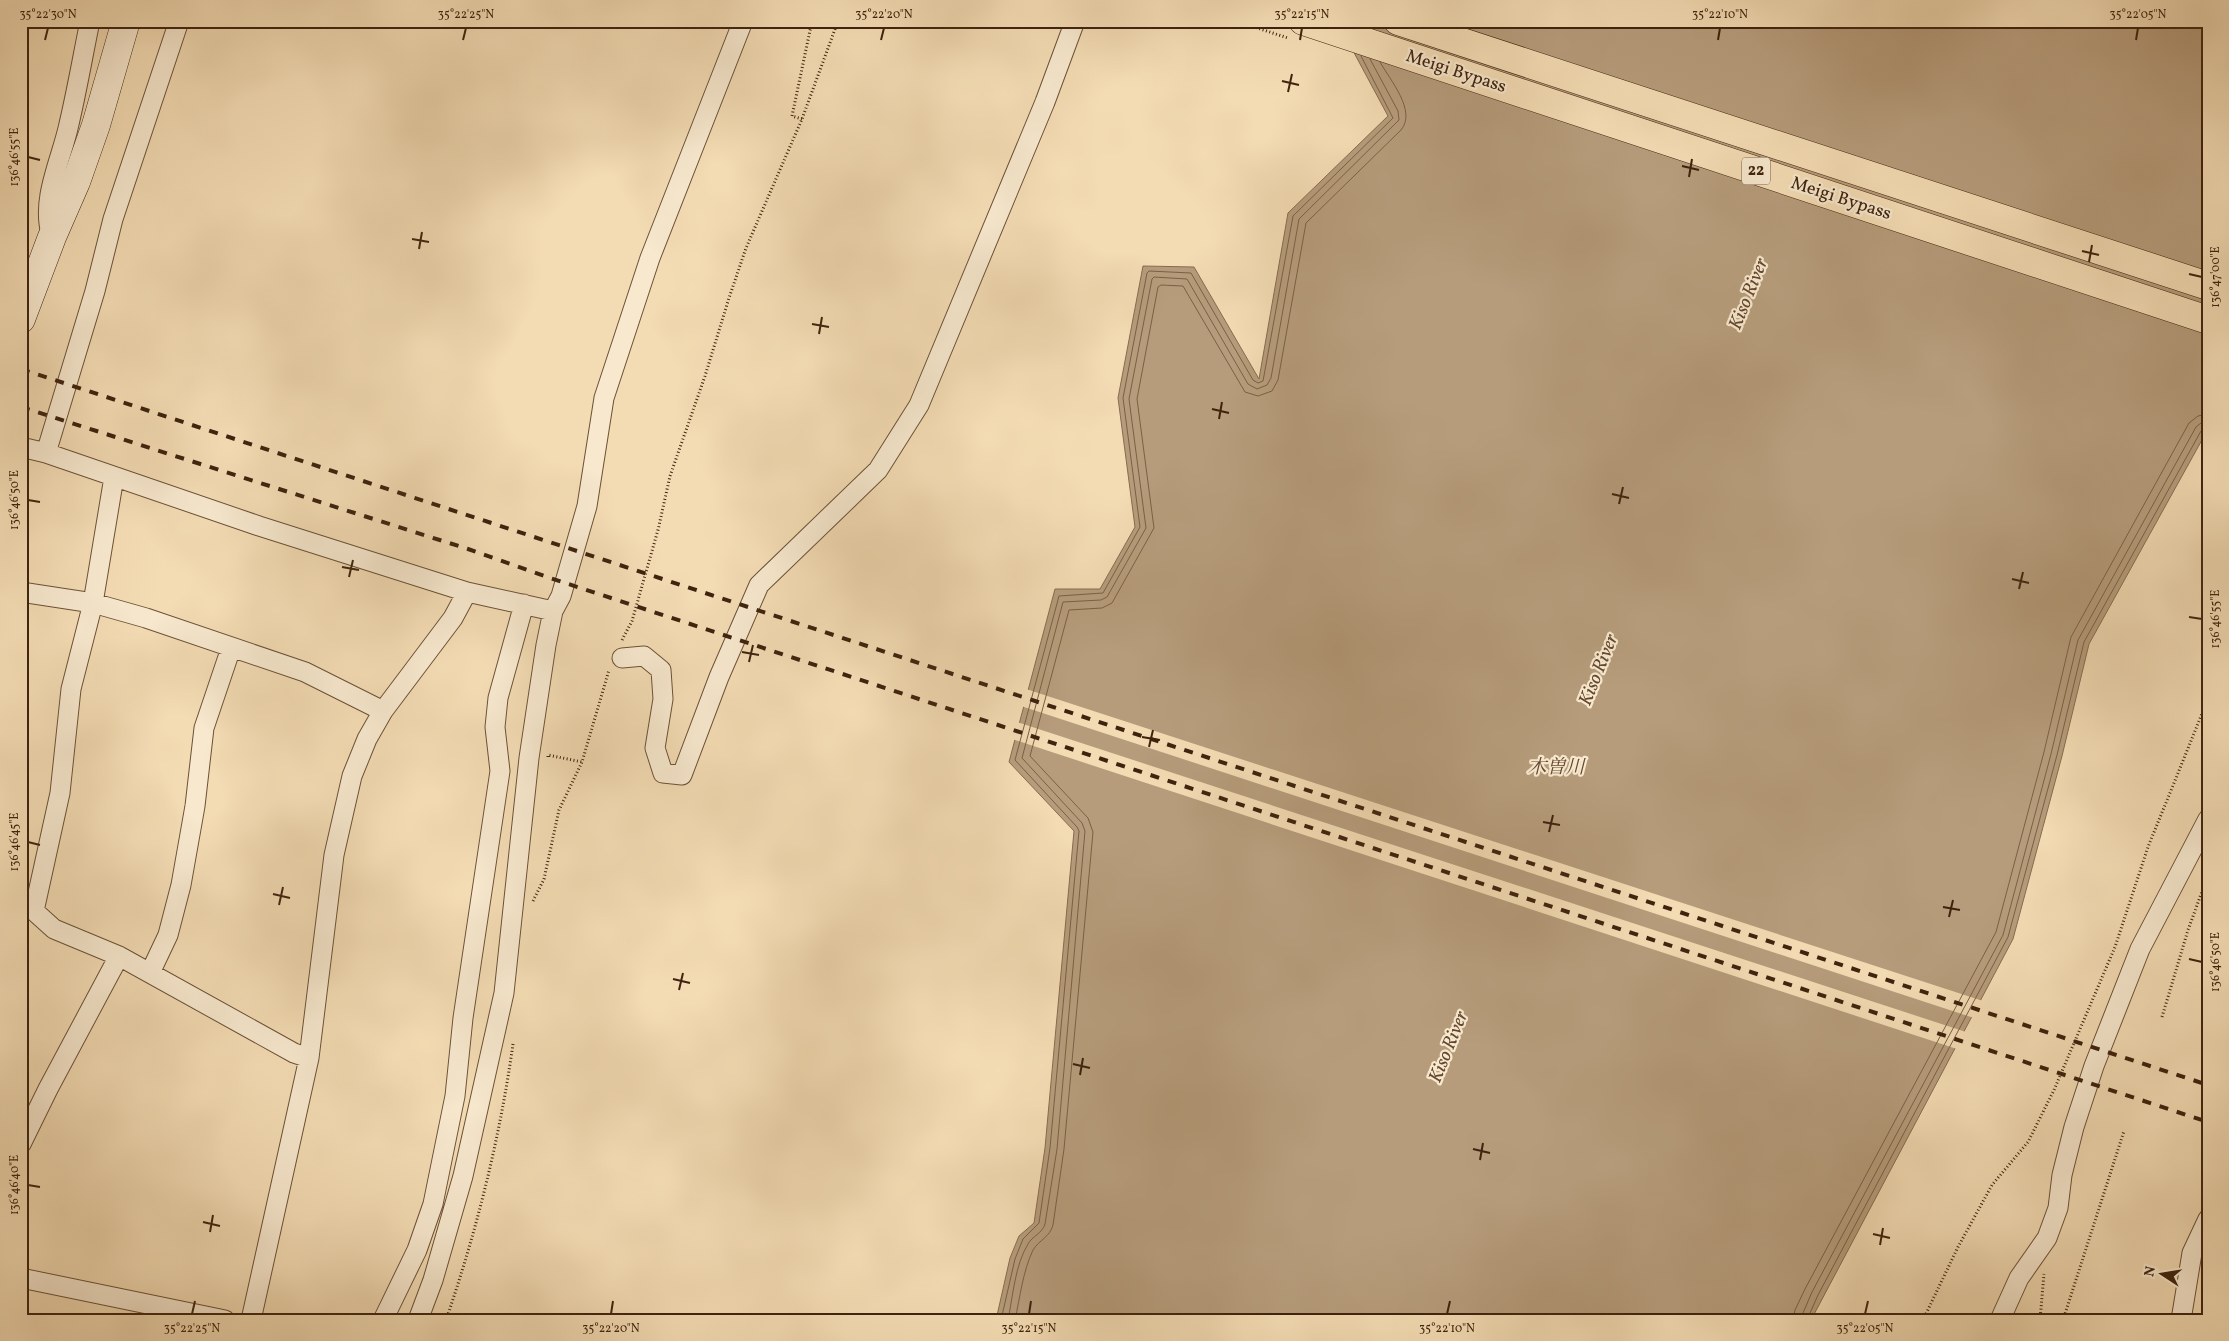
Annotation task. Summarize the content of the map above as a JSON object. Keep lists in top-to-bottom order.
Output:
{
  "streets": {
    "highway": ["Meigi Bypass", "22"]
  },
  "water": ["Kiso River", "木曽川"],
  "north": "left",
  "coordinates": [
    "35°22'30\"N",
    "35°22'25\"N",
    "35°22'20\"N",
    "35°22'15\"N",
    "35°22'10\"N",
    "35°22'05\"N",
    "136°46'55\"E",
    "136°47'00\"E",
    "136°46'50\"E",
    "136°46'45\"E",
    "136°46'40\"E"
  ]
}
